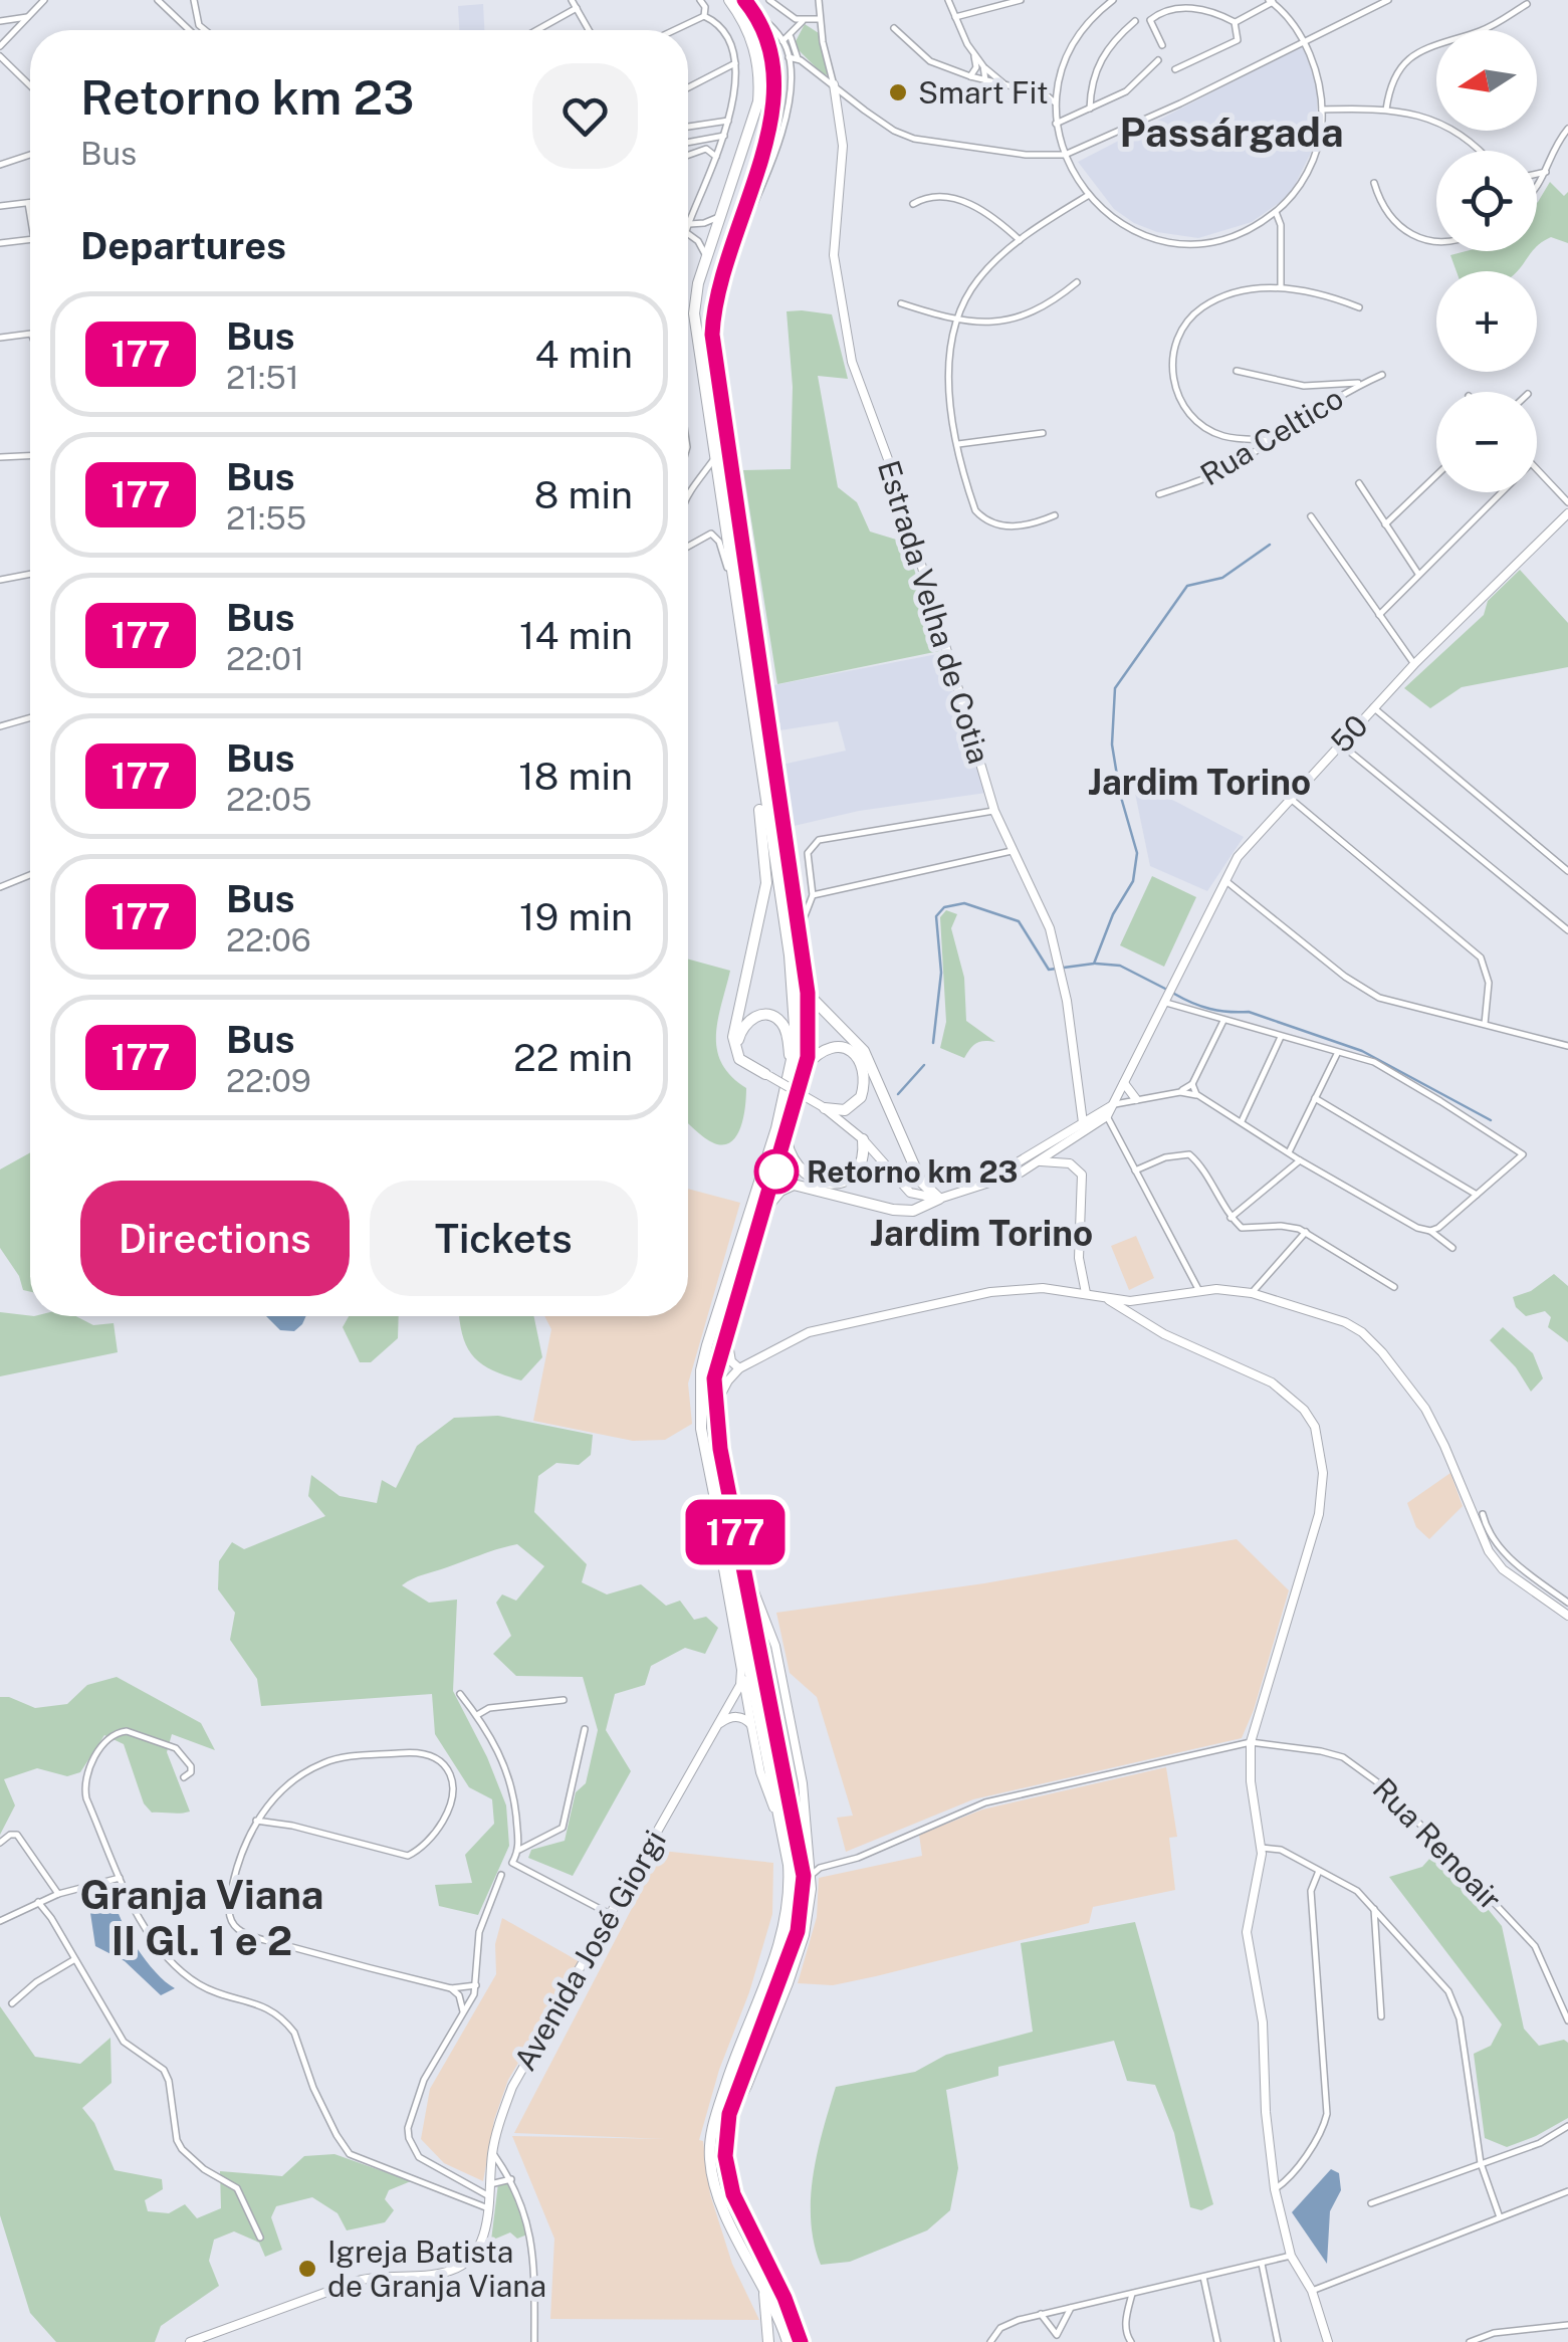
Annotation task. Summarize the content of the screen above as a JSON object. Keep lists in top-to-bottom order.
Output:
{
  "streets": {
    "street": [
      "Rua Celtico",
      "Estrada Velha de Cotia",
      "50",
      "Rua Renoair",
      "Avenida José Giorgi"
    ]
  },
  "districts": [
    "Passárgada",
    "Jardim Torino",
    "Jardim Torino",
    "Granja Viana II Gl. 1 e 2"
  ],
  "places": ["Smart Fit", "Retorno km 23", "Igreja Batista de Granja Viana"],
  "lines": ["bus line 177"],
  "north": "left",
  "page": {
    "on_map": "177",
    "map_buttons": ["+", "−"],
    "heading": [
      ["Retorno km 23", "Bus"],
      "Departures"
    ],
    "list": [
      {
        "mark": "177",
        "name": "Bus",
        "note": "21:51",
        "value": "4 min"
      },
      {
        "mark": "177",
        "name": "Bus",
        "note": "21:55",
        "value": "8 min"
      },
      {
        "mark": "177",
        "name": "Bus",
        "note": "22:01",
        "value": "14 min"
      },
      {
        "mark": "177",
        "name": "Bus",
        "note": "22:05",
        "value": "18 min"
      },
      {
        "mark": "177",
        "name": "Bus",
        "note": "22:06",
        "value": "19 min"
      },
      {
        "mark": "177",
        "name": "Bus",
        "note": "22:09",
        "value": "22 min"
      }
    ],
    "buttons": ["Directions", "Tickets"]
  }
}
